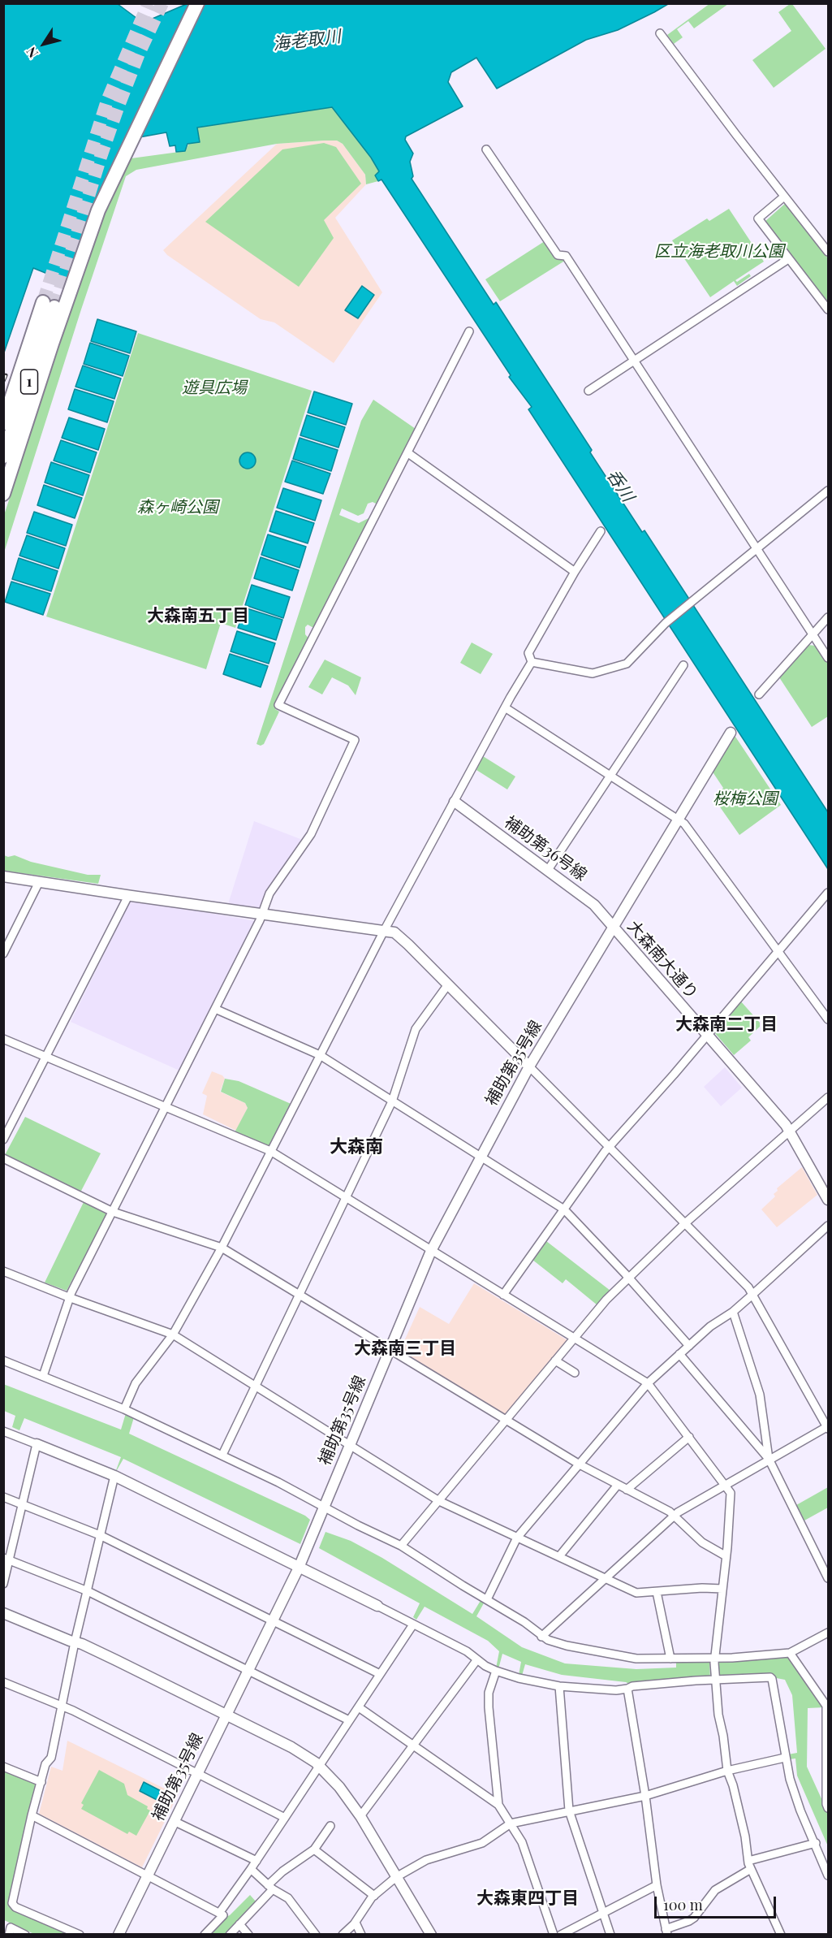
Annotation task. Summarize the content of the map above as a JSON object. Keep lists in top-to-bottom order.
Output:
{
  "streets": {
    "highway": ["1"],
    "street": ["補助第36号線", "大森南大通り", "補助第35号線"]
  },
  "crossings": [
    ["補助第36号線", "大森南大通り"],
    ["補助第36号線", "補助第35号線"],
    ["大森南大通り", "補助第35号線"]
  ],
  "districts": [
    "大森南五丁目",
    "大森南二丁目",
    "大森南",
    "大森南三丁目",
    "大森東四丁目"
  ],
  "water": ["海老取川", "呑川"],
  "parks": [
    "区立海老取川公園",
    "遊具広場",
    "森ヶ崎公園",
    "桜梅公園"
  ],
  "scale_bar": "100 m",
  "north": "bottom left"
}
